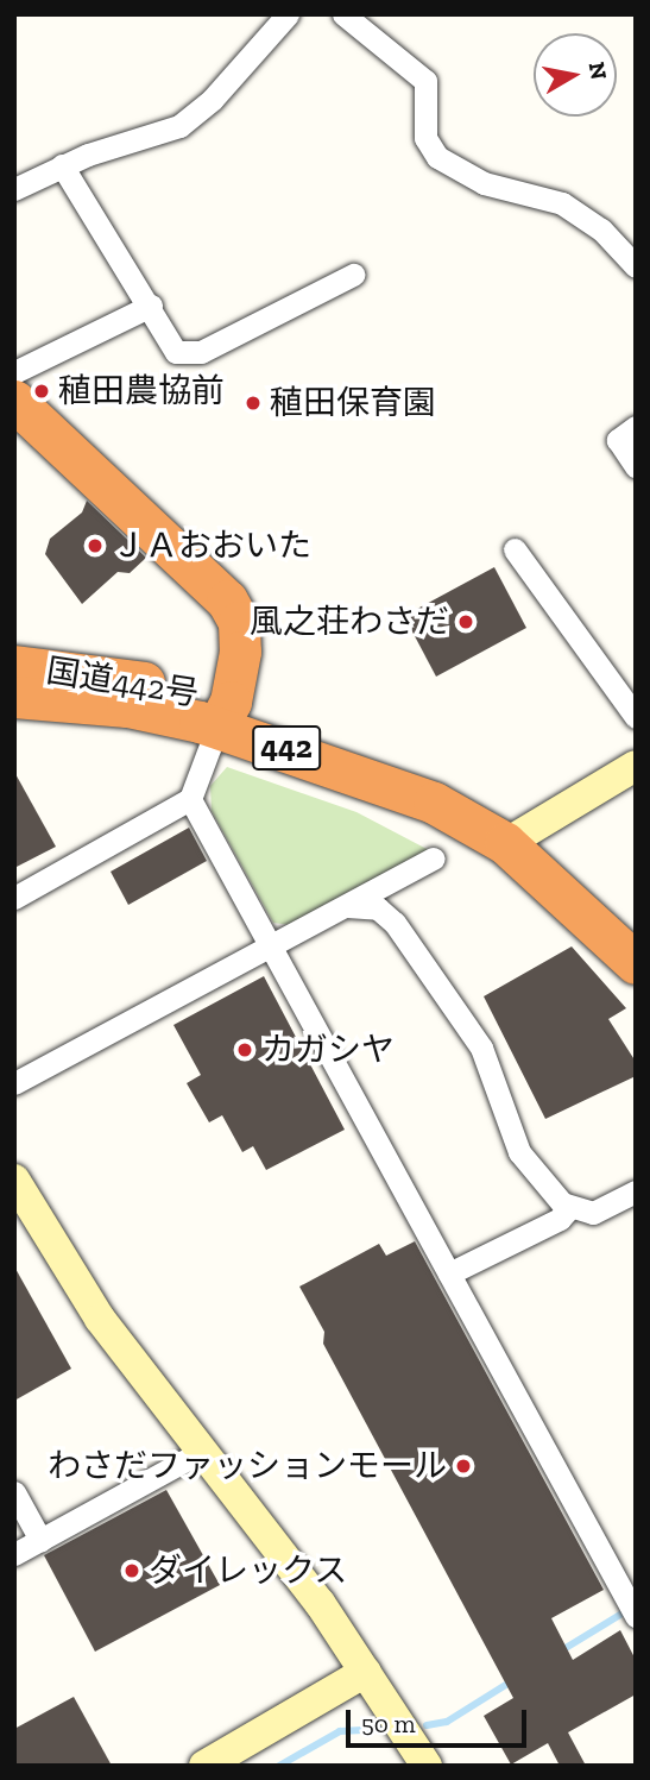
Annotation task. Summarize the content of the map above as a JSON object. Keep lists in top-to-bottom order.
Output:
{
  "streets": {
    "highway": ["国道442号", "442"]
  },
  "places": [
    "稙田農協前",
    "稙田保育園",
    "ＪＡおおいた",
    "風之荘わさだ",
    "カガシヤ",
    "わさだファッションモール",
    "ダイレックス"
  ],
  "scale_bar": "50 m",
  "north": "right"
}
